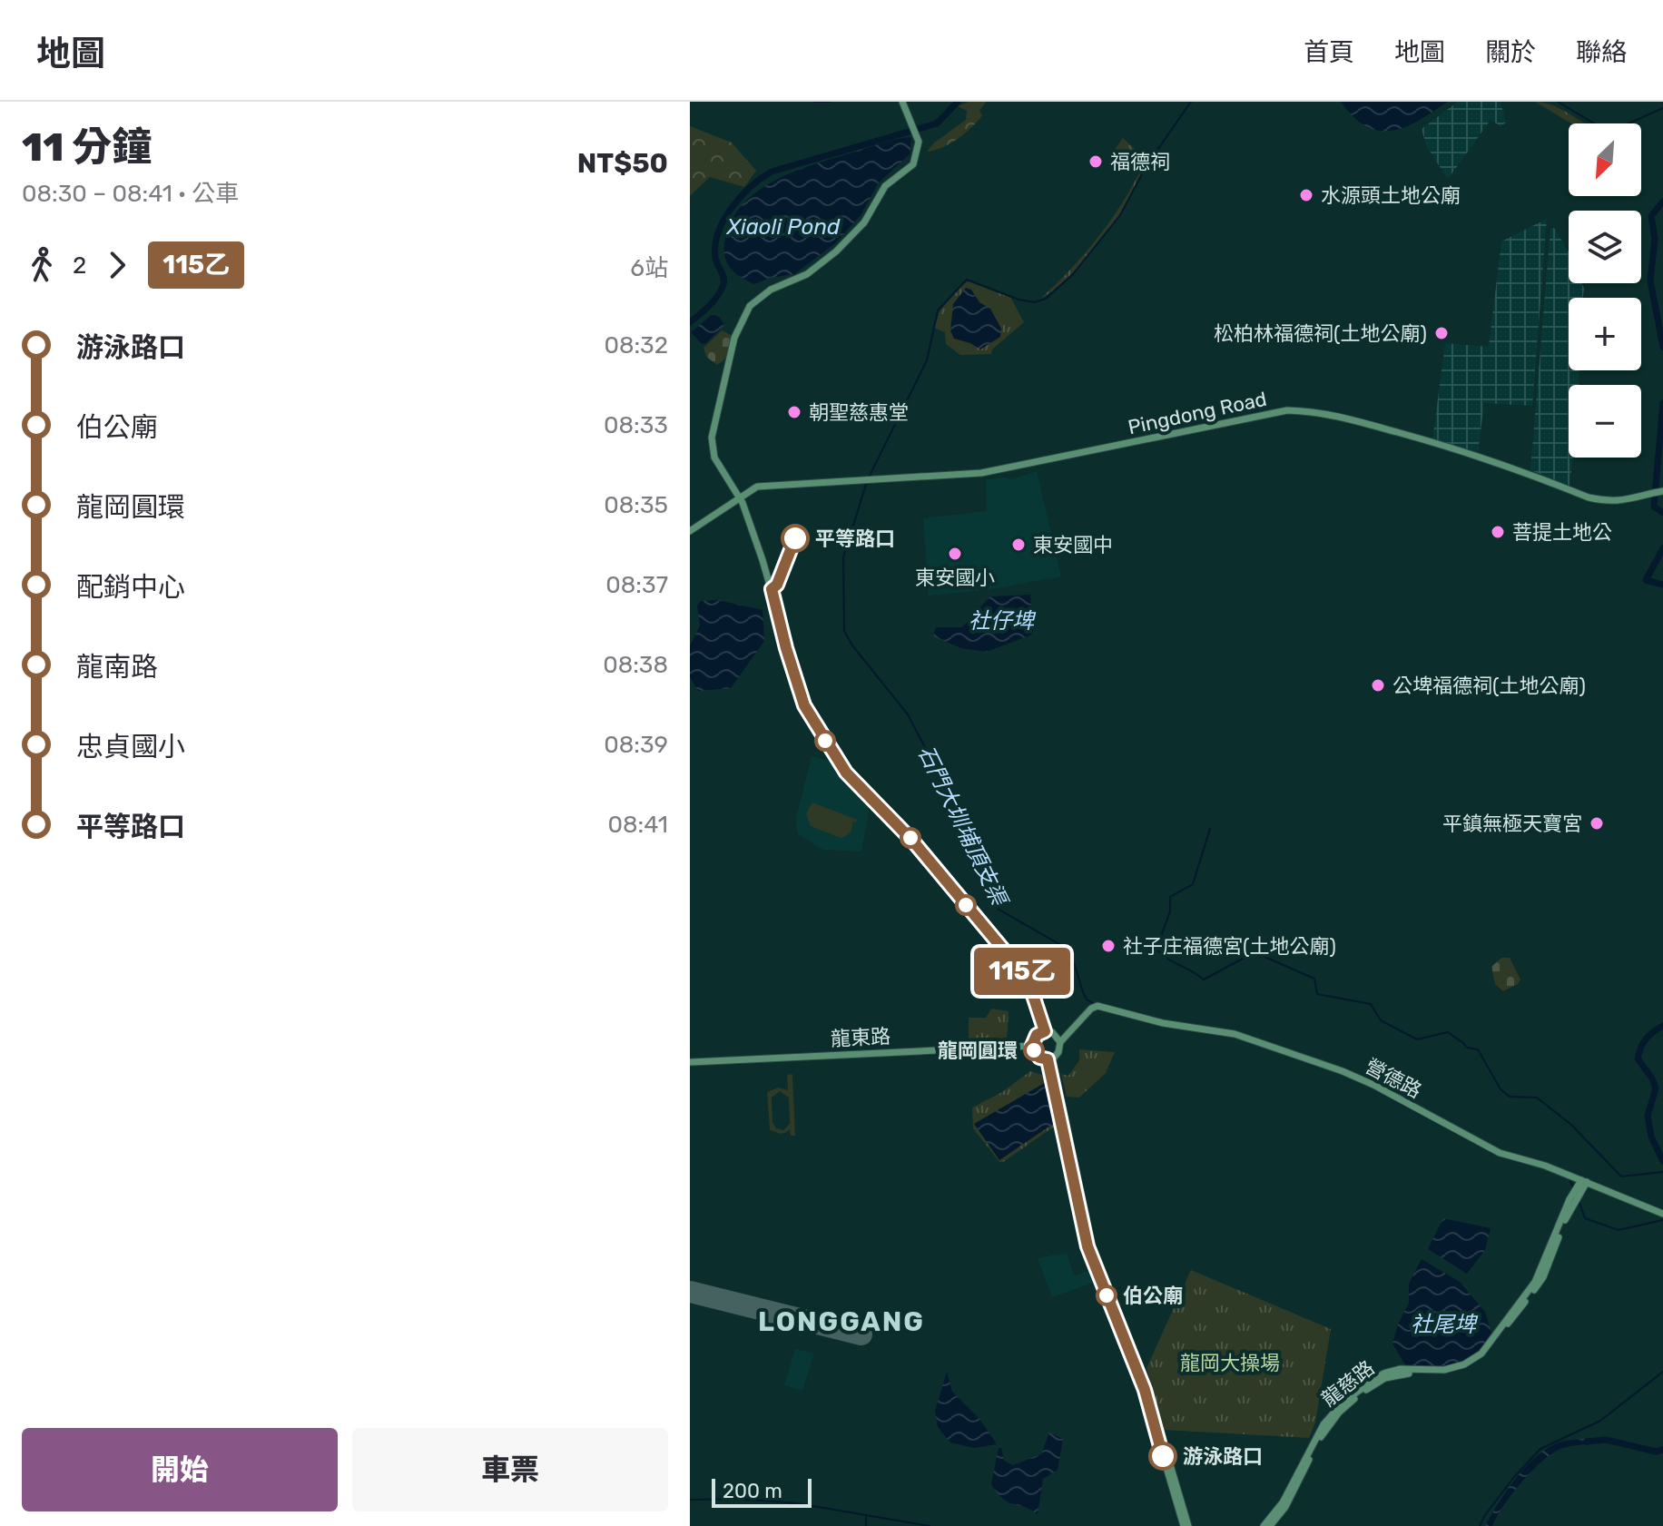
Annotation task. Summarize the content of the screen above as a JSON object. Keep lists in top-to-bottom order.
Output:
{
  "streets": {
    "street": [
      "Pingdong Road",
      "龍東路",
      "營德路",
      "龍慈路"
    ]
  },
  "crossings": [
    ["龍東路", "營德路"],
    ["營德路", "龍慈路"]
  ],
  "districts": ["LONGGANG"],
  "water": [
    "Xiaoli Pond",
    "社仔埤",
    "石門大圳埔頂支渠",
    "社尾埤"
  ],
  "parks": ["龍岡大操場"],
  "places": [
    "福德祠",
    "水源頭土地公廟",
    "松柏林福德祠(土地公廟)",
    "朝聖慈惠堂",
    "菩提土地公",
    "平等路口",
    "東安國中",
    "東安國小",
    "公埤福德祠(土地公廟)",
    "平鎮無極天寶宮",
    "社子庄福德宮(土地公廟)",
    "龍岡圓環",
    "伯公廟",
    "游泳路口"
  ],
  "lines": ["bus line 115乙"],
  "scale_bar": "200 m",
  "north": "bottom left",
  "page": {
    "header": "地圖",
    "nav": [
      "首頁",
      "地圖",
      "關於",
      "聯絡"
    ],
    "heading": ["11 分鐘", "08:30 – 08:41 · 公車", "NT$50"],
    "on_map": "115乙",
    "map_buttons": ["+", "−"],
    "legs": ["2", "115乙", "6站"],
    "list": [
      {
        "name": "游泳路口",
        "value": "08:32"
      },
      {
        "name": "伯公廟",
        "value": "08:33"
      },
      {
        "name": "龍岡圓環",
        "value": "08:35"
      },
      {
        "name": "配銷中心",
        "value": "08:37"
      },
      {
        "name": "龍南路",
        "value": "08:38"
      },
      {
        "name": "忠貞國小",
        "value": "08:39"
      },
      {
        "name": "平等路口",
        "value": "08:41"
      }
    ],
    "buttons": ["開始", "車票"],
    "scale": "200 m"
  }
}
